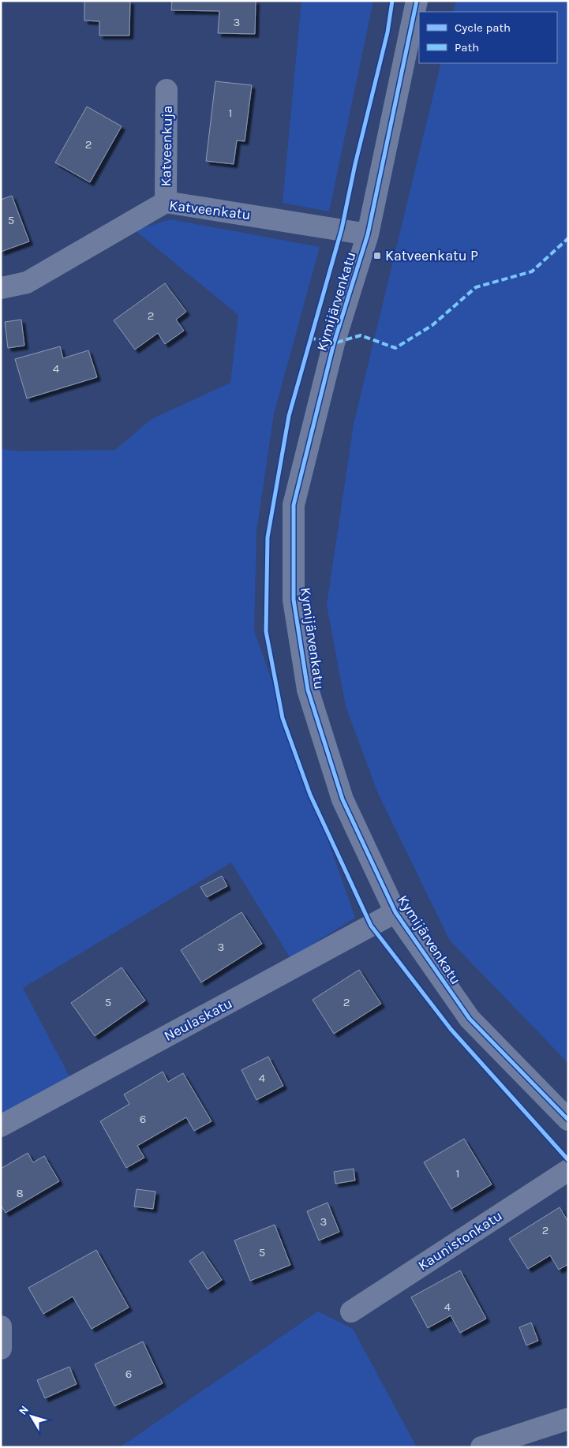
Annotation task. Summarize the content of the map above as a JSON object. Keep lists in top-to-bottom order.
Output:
{
  "streets": {
    "street": [
      "Katveenkuja",
      "Katveenkatu",
      "Kymijärvenkatu",
      "Neulaskatu",
      "Kaunistonkatu"
    ]
  },
  "crossings": [
    ["Katveenkuja", "Katveenkatu"],
    ["Katveenkatu", "Kymijärvenkatu"],
    ["Kymijärvenkatu", "Neulaskatu"]
  ],
  "places": {
    "transit": ["Katveenkatu P"]
  },
  "house_numbers": [
    "3",
    "1",
    "2",
    "5",
    "2",
    "4",
    "3",
    "5",
    "2",
    "4",
    "6",
    "1",
    "8",
    "3",
    "2",
    "5",
    "4",
    "6"
  ],
  "legend": ["Cycle path", "Path"],
  "north": "top left"
}
